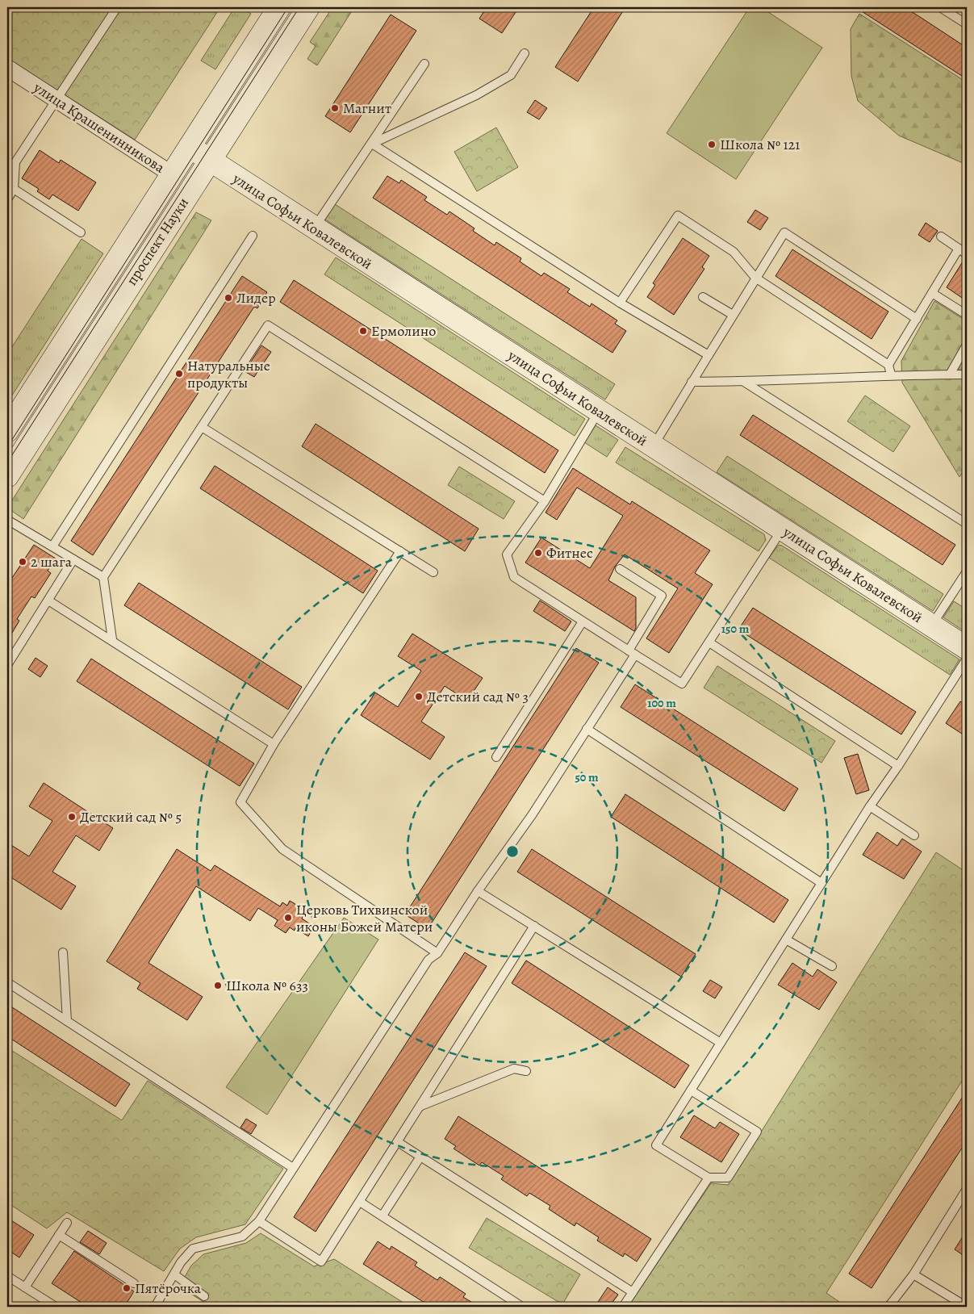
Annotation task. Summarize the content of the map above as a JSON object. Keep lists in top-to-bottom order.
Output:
{
  "streets": {
    "main road": ["улица Софьи Ковалевской", "проспект Науки"],
    "street": ["улица Крашенинникова"]
  },
  "crossings": [
    ["улица Крашенинникова", "проспект Науки"],
    ["улица Софьи Ковалевской", "проспект Науки"]
  ],
  "places": [
    "Магнит",
    "Школа № 121",
    "Лидер",
    "Ермолино",
    "Натуральные продукты",
    "Фитнес",
    "2 шага",
    "Детский сад № 3",
    "Детский сад № 5",
    "Церковь Тихвинской иконы Божей Матери",
    "Школа № 633",
    "Пятёрочка"
  ],
  "rings": ["150 m", "100 m", "50 m"]
}
